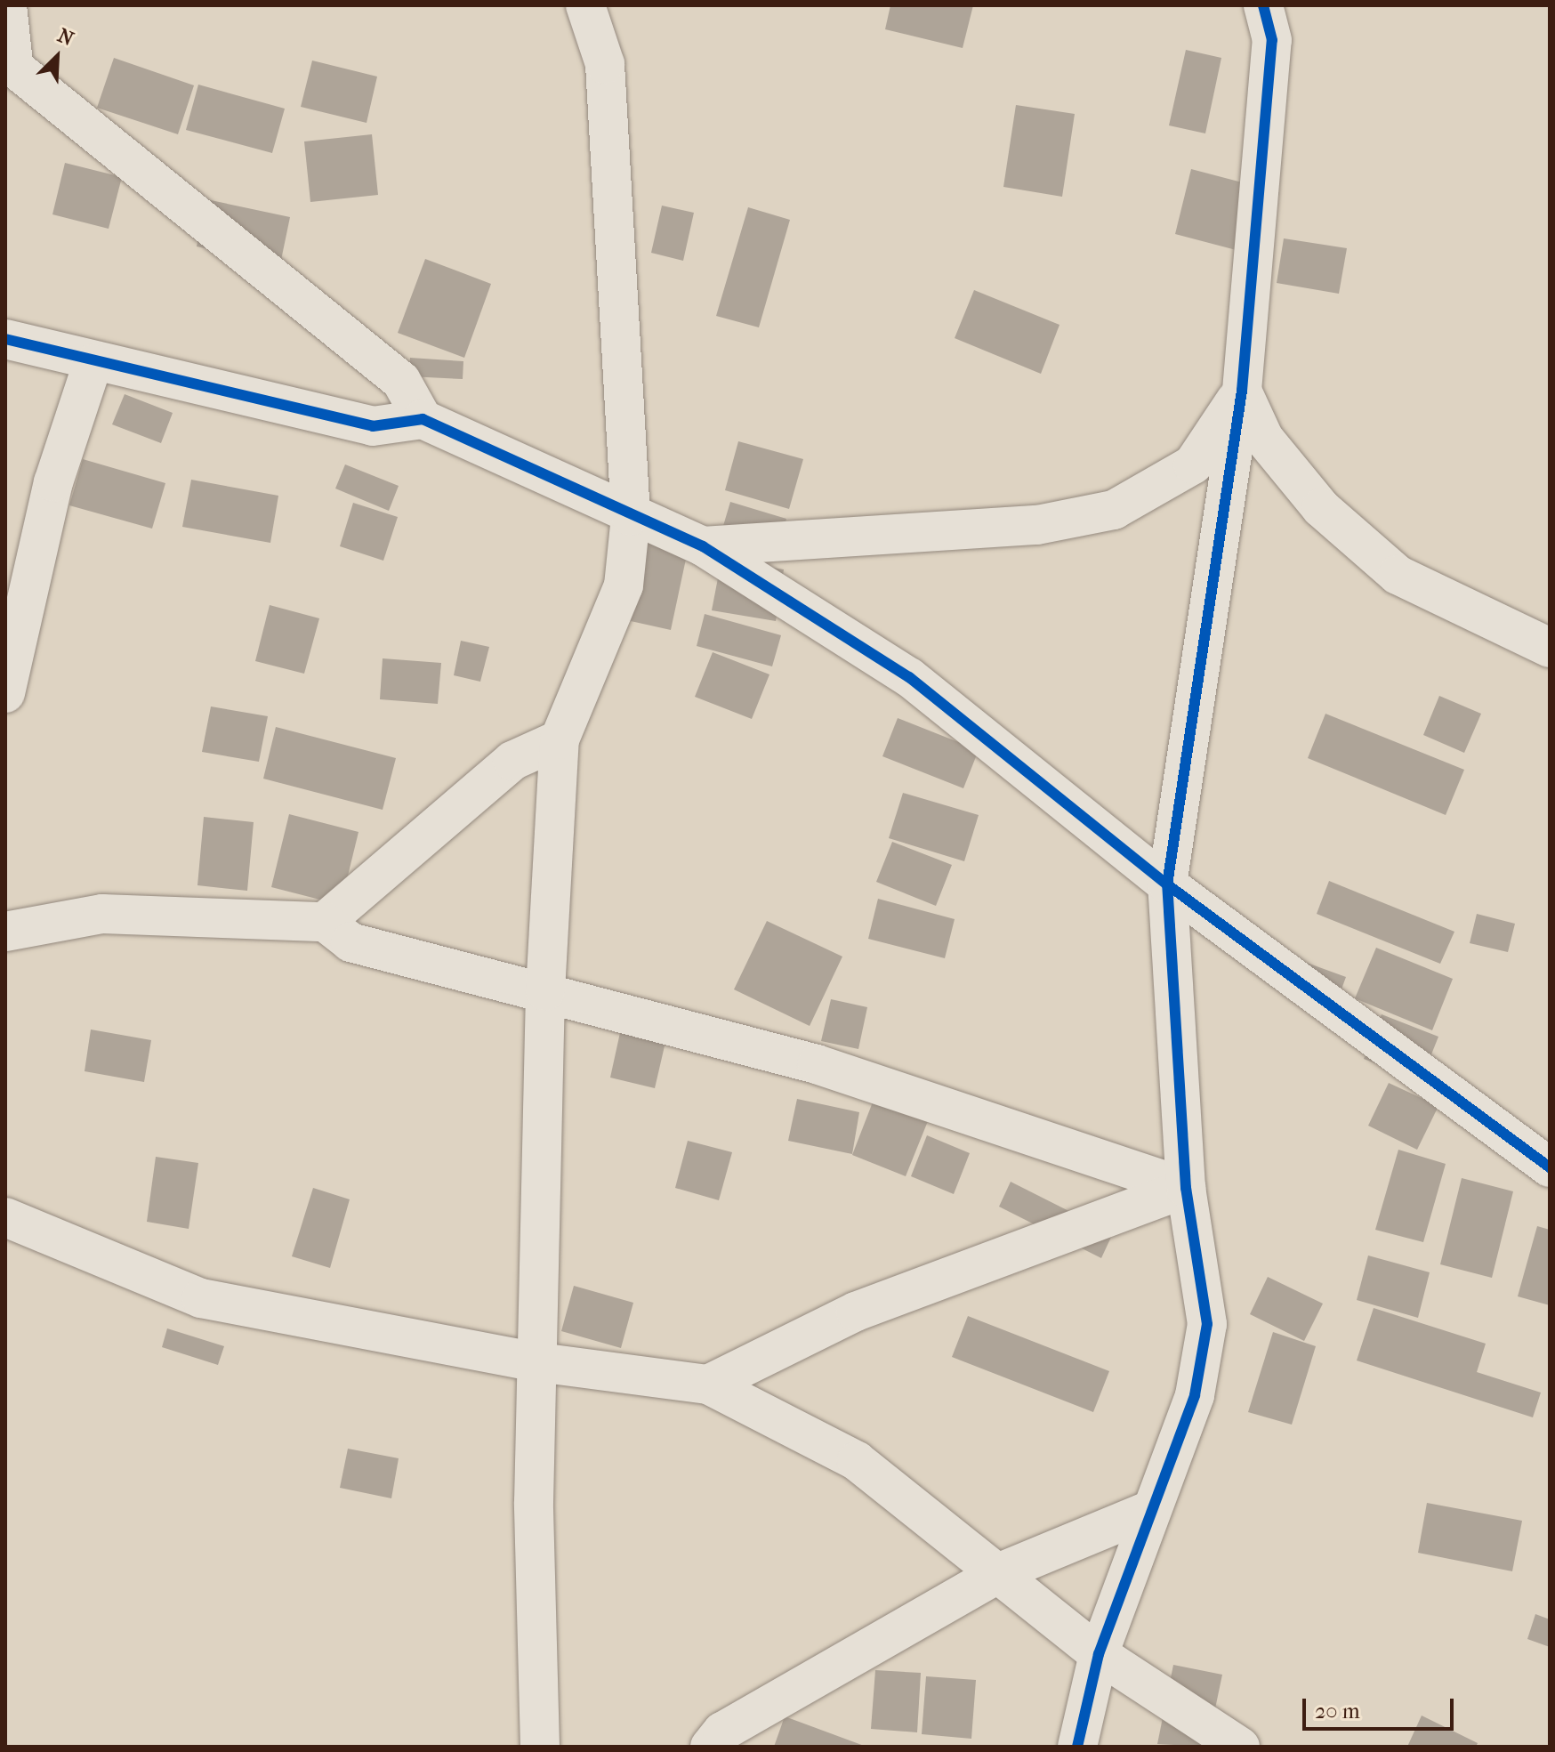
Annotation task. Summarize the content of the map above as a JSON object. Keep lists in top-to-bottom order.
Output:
{
  "scale_bar": "20 m",
  "north": "top right"
}
